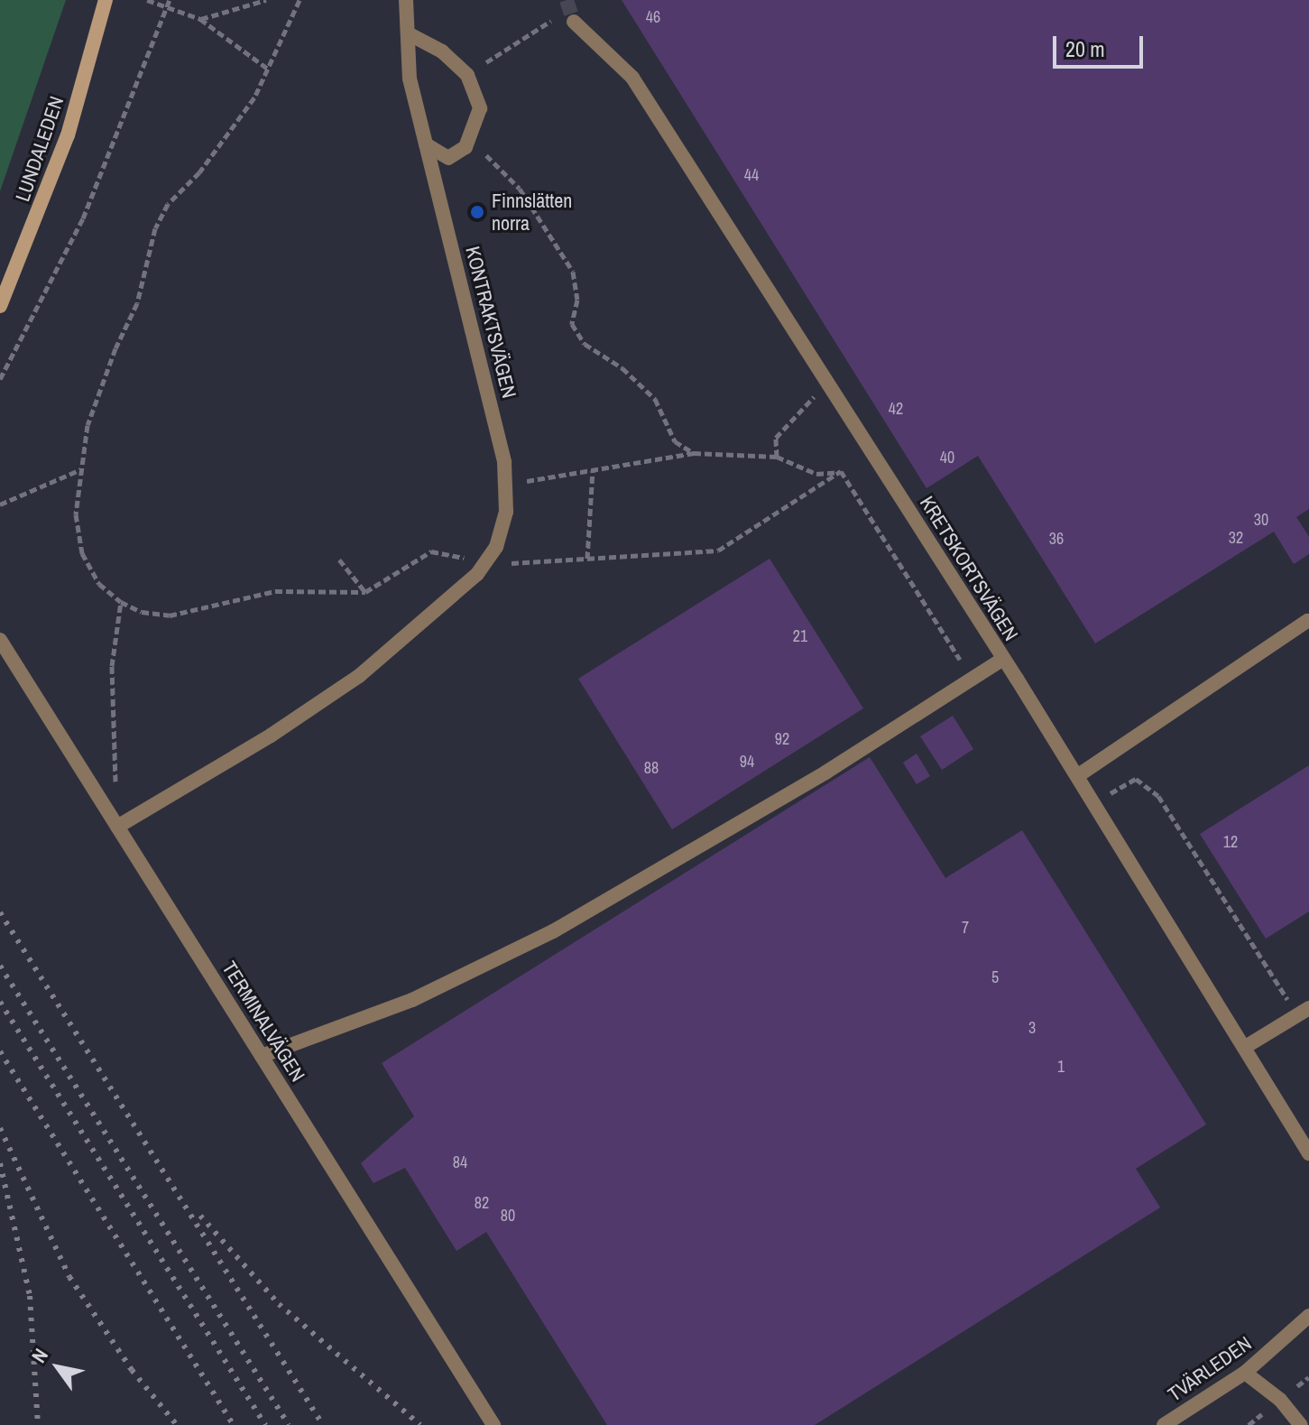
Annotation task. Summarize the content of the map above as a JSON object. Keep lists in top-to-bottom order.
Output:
{
  "streets": {
    "main road": ["LUNDALEDEN"],
    "street": [
      "KONTRAKTSVÄGEN",
      "KRETSKORTSVÄGEN",
      "TERMINALVÄGEN",
      "TVÄRLEDEN"
    ]
  },
  "places": ["Finnslätten norra"],
  "house_numbers": [
    "46",
    "44",
    "42",
    "40",
    "30",
    "32",
    "36",
    "21",
    "92",
    "94",
    "88",
    "12",
    "7",
    "5",
    "3",
    "1",
    "84",
    "82",
    "80"
  ],
  "scale_bar": "20 m",
  "north": "top left"
}
